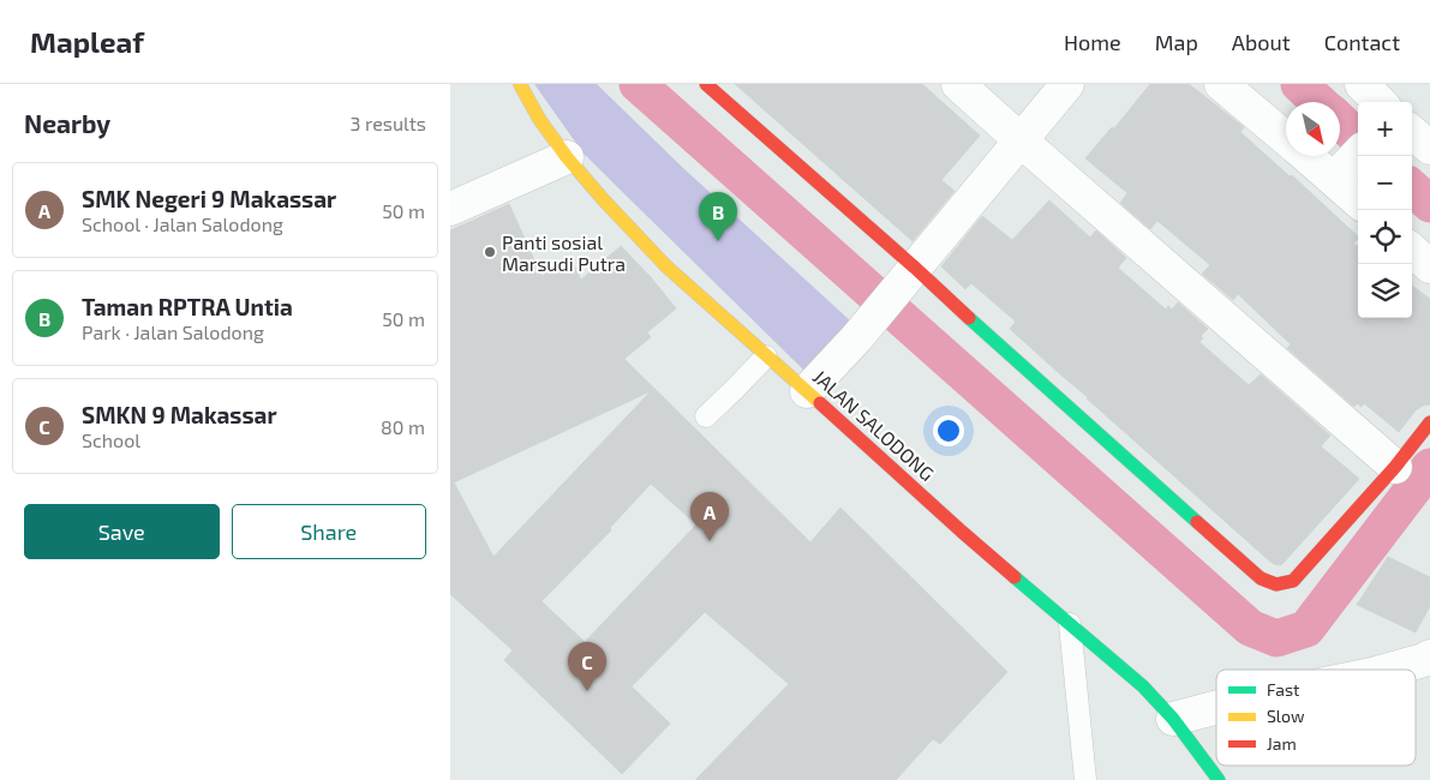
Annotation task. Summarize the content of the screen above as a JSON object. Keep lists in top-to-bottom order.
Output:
{
  "streets": {
    "street": ["JALAN SALODONG"]
  },
  "places": ["Panti sosial Marsudi Putra"],
  "legend": ["Fast", "Slow", "Jam"],
  "north": "bottom right",
  "page": {
    "header": "Mapleaf",
    "nav": [
      "Home",
      "Map",
      "About",
      "Contact"
    ],
    "heading": ["Nearby", "3 results"],
    "map_buttons": ["+", "−"],
    "list": [
      {
        "mark": "A",
        "name": "SMK Negeri 9 Makassar",
        "note": "School · Jalan Salodong",
        "value": "50 m"
      },
      {
        "mark": "B",
        "name": "Taman RPTRA Untia",
        "note": "Park · Jalan Salodong",
        "value": "50 m"
      },
      {
        "mark": "C",
        "name": "SMKN 9 Makassar",
        "note": "School",
        "value": "80 m"
      }
    ],
    "pins": ["B", "A", "C"],
    "buttons": ["Save", "Share"]
  }
}
